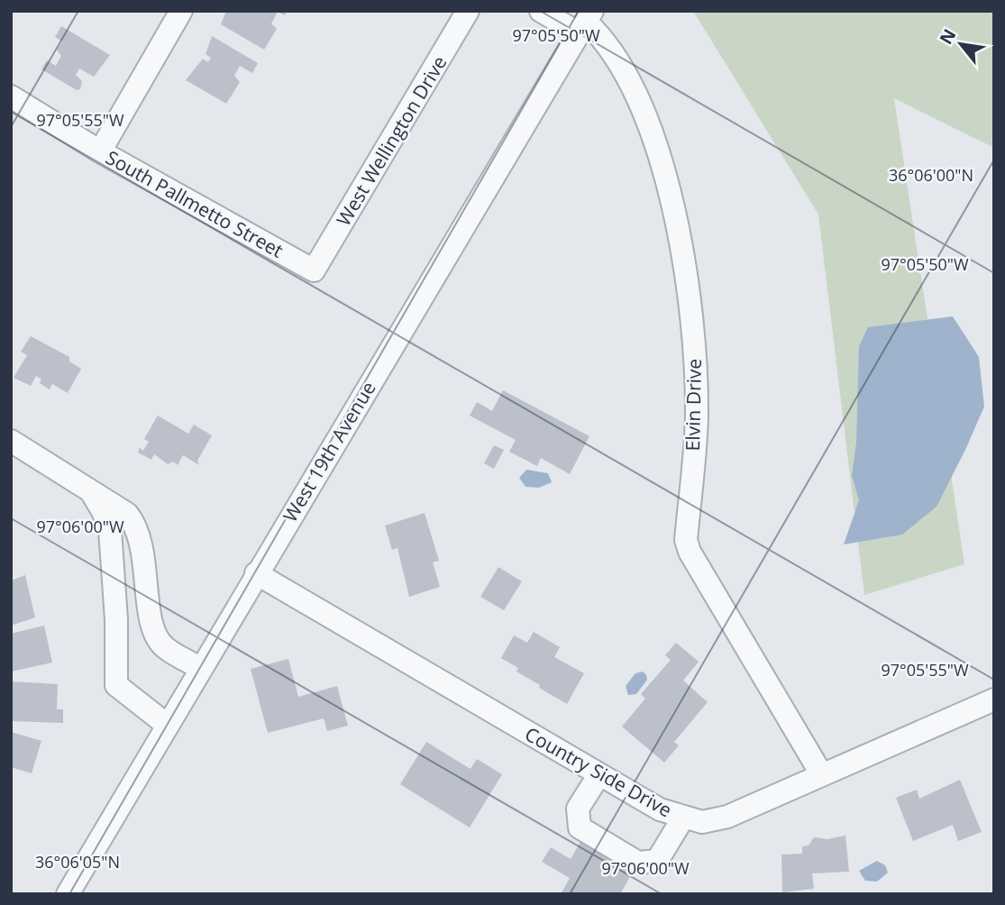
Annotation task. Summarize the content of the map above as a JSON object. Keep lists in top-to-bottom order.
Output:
{
  "streets": {
    "street": [
      "West Wellington Drive",
      "South Pallmetto Street",
      "Elvin Drive",
      "West 19th Avenue",
      "Country Side Drive"
    ]
  },
  "crossings": [
    ["West Wellington Drive", "South Pallmetto Street"],
    ["Elvin Drive", "West 19th Avenue"],
    ["Elvin Drive", "Country Side Drive"],
    ["West 19th Avenue", "Country Side Drive"]
  ],
  "north": "top left",
  "coordinates": [
    "97°05'50\"W",
    "97°05'55\"W",
    "36°06'00\"N",
    "97°06'00\"W",
    "36°06'05\"N"
  ]
}
